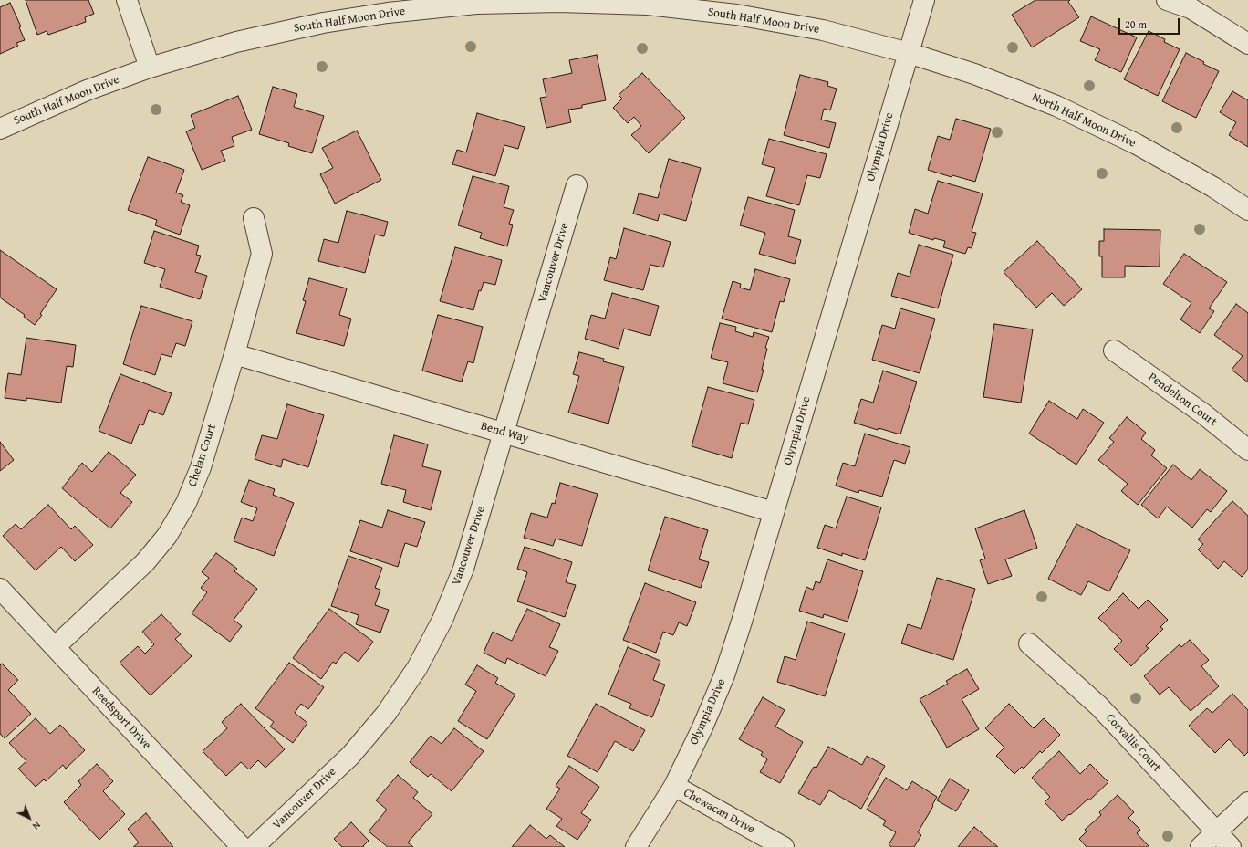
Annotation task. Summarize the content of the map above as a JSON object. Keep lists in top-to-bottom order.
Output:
{
  "streets": {
    "street": [
      "South Half Moon Drive",
      "North Half Moon Drive",
      "Olympia Drive",
      "Vancouver Drive",
      "Pendelton Court",
      "Bend Way",
      "Chelan Court",
      "Reedsport Drive",
      "Corvallis Court",
      "Chewacan Drive"
    ]
  },
  "crossings": [
    ["South Half Moon Drive", "North Half Moon Drive"],
    ["South Half Moon Drive", "Olympia Drive"],
    ["North Half Moon Drive", "Olympia Drive"],
    ["Olympia Drive", "Bend Way"],
    ["Olympia Drive", "Chewacan Drive"],
    ["Vancouver Drive", "Bend Way"],
    ["Bend Way", "Chelan Court"],
    ["Chelan Court", "Reedsport Drive"]
  ],
  "scale_bar": "20 m",
  "north": "bottom right"
}
